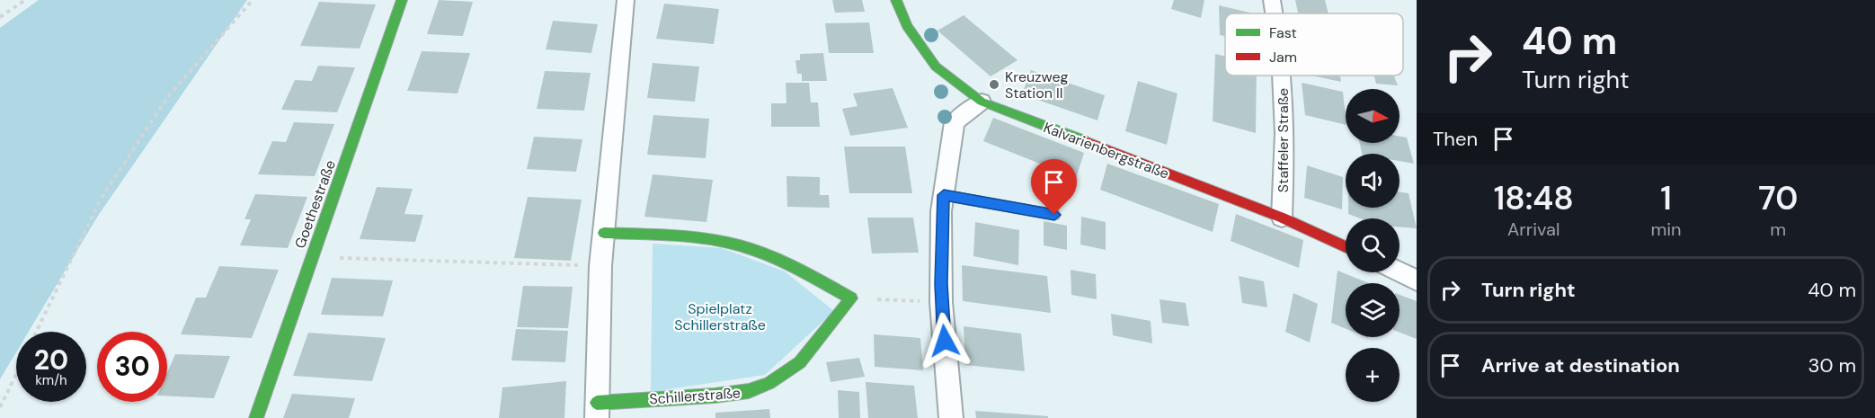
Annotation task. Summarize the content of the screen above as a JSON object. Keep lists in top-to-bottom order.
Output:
{
  "streets": {
    "street": [
      "Staffeler Straße",
      "Kalvarienbergstraße",
      "Goethestraße",
      "Schillerstraße"
    ]
  },
  "crossings": [
    ["Staffeler Straße", "Kalvarienbergstraße"]
  ],
  "parks": ["Spielplatz Schillerstraße"],
  "places": ["Kreuzweg Station II"],
  "legend": ["Fast", "Jam"],
  "north": "right",
  "page": {
    "turn": ["40 m", "Turn right"],
    "map_buttons": "+",
    "then": "Then",
    "eta": [
      "18:48",
      "Arrival",
      "1",
      "min",
      "70",
      "m"
    ],
    "list": [
      {
        "name": "Turn right",
        "value": "40 m"
      },
      {
        "name": "Arrive at destination",
        "value": "30 m"
      }
    ],
    "speed": "20 km/h",
    "limit": "30"
  }
}
